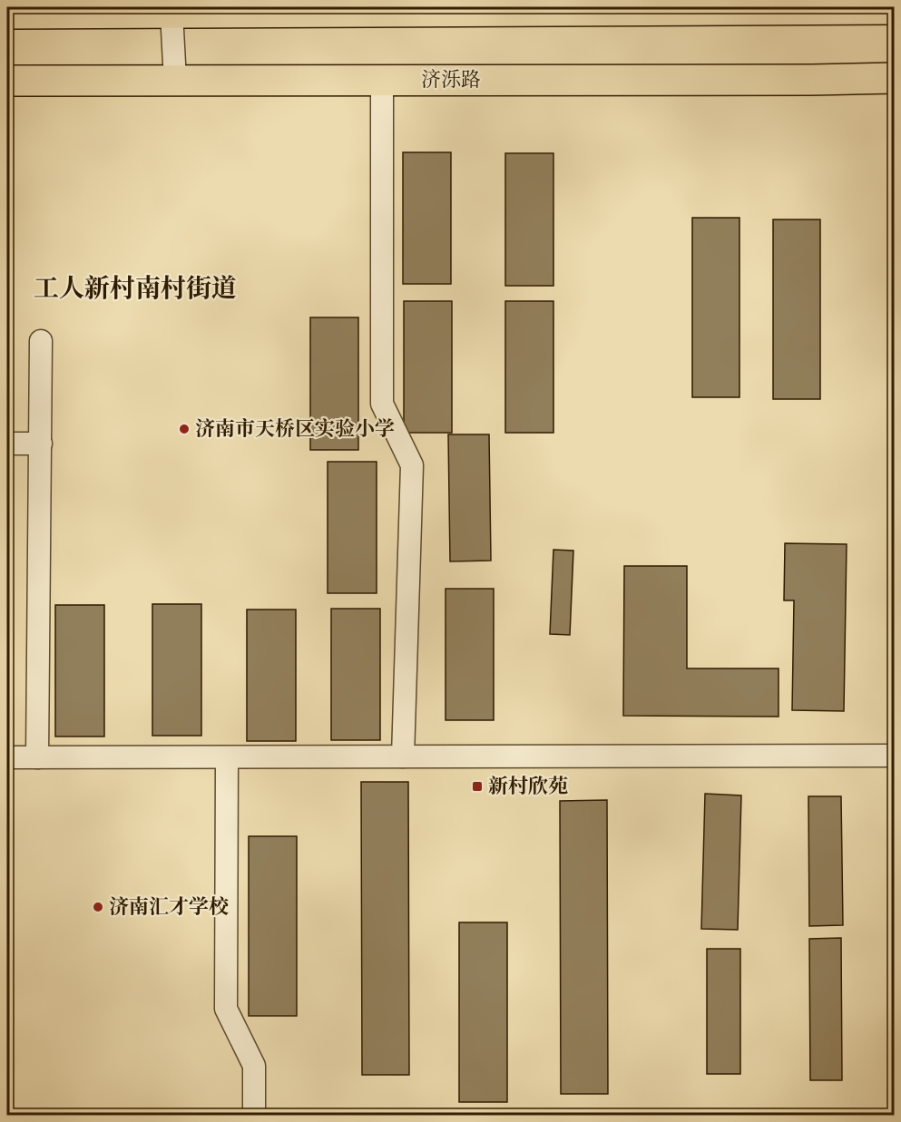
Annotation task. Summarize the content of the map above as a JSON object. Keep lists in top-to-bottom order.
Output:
{
  "streets": {
    "highway": ["济泺路"]
  },
  "districts": ["工人新村南村街道"],
  "places": {
    "other": ["济南市天桥区实验小学", "济南汇才学校"],
    "transit": ["新村欣苑"]
  }
}
